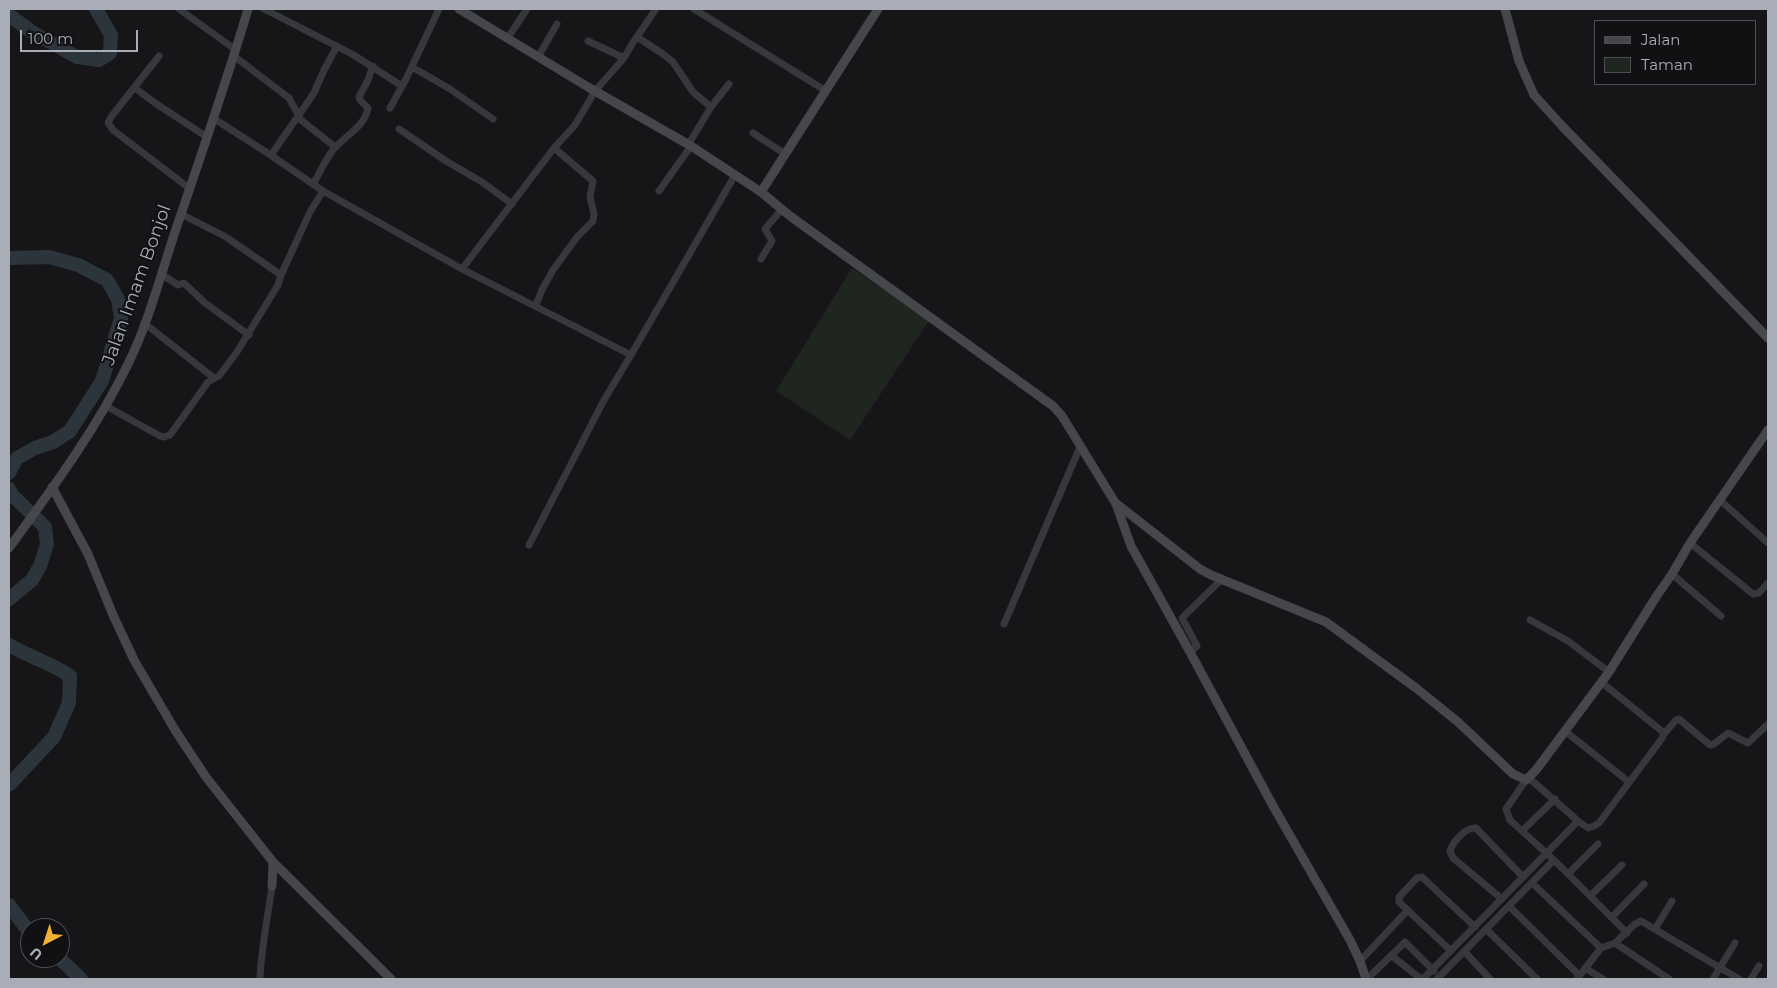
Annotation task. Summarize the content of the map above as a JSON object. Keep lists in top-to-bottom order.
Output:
{
  "streets": {
    "street": ["Jalan Imam Bonjol"]
  },
  "legend": ["Jalan", "Taman"],
  "scale_bar": "100 m",
  "north": "bottom left"
}
